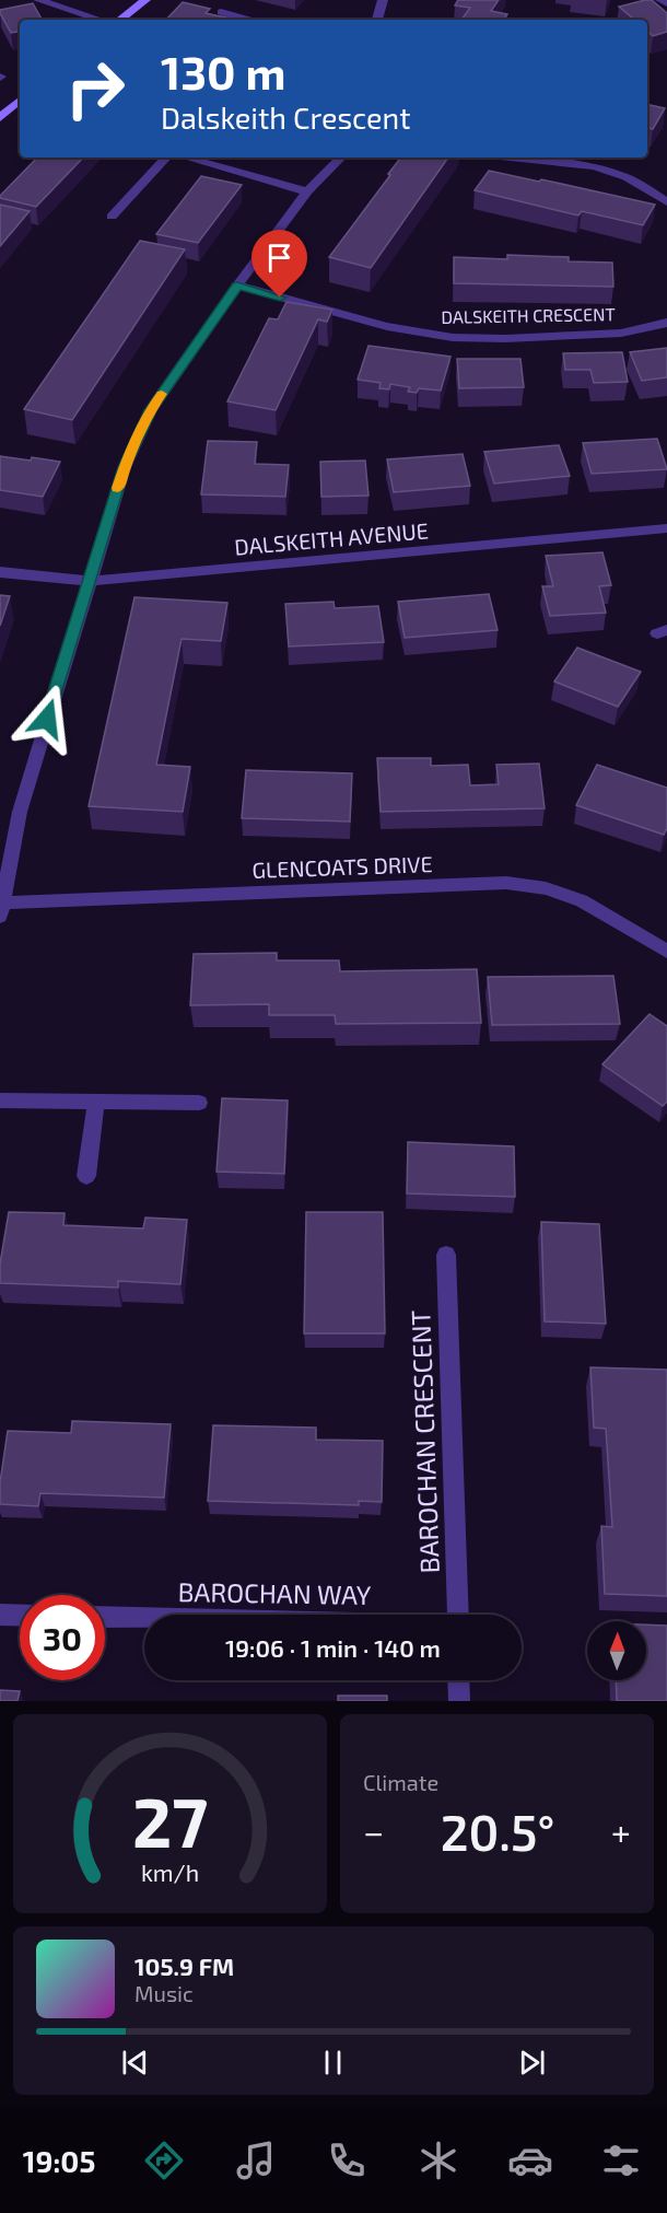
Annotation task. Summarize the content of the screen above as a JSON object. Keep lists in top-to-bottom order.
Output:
{
  "streets": {
    "street": [
      "DALSKEITH CRESCENT",
      "DALSKEITH AVENUE",
      "GLENCOATS DRIVE",
      "BAROCHAN CRESCENT",
      "BAROCHAN WAY"
    ]
  },
  "north": "top",
  "page": {
    "turn": ["130 m", "Dalskeith Crescent"],
    "limit": "30",
    "trip": "19:06 · 1 min · 140 m",
    "tile": "Climate",
    "heat": ["−", "20.5°", "+"],
    "song": ["105.9 FM", "Music"],
    "tabs": "19:05",
    "gauge": ["27", "km/h"]
  }
}
